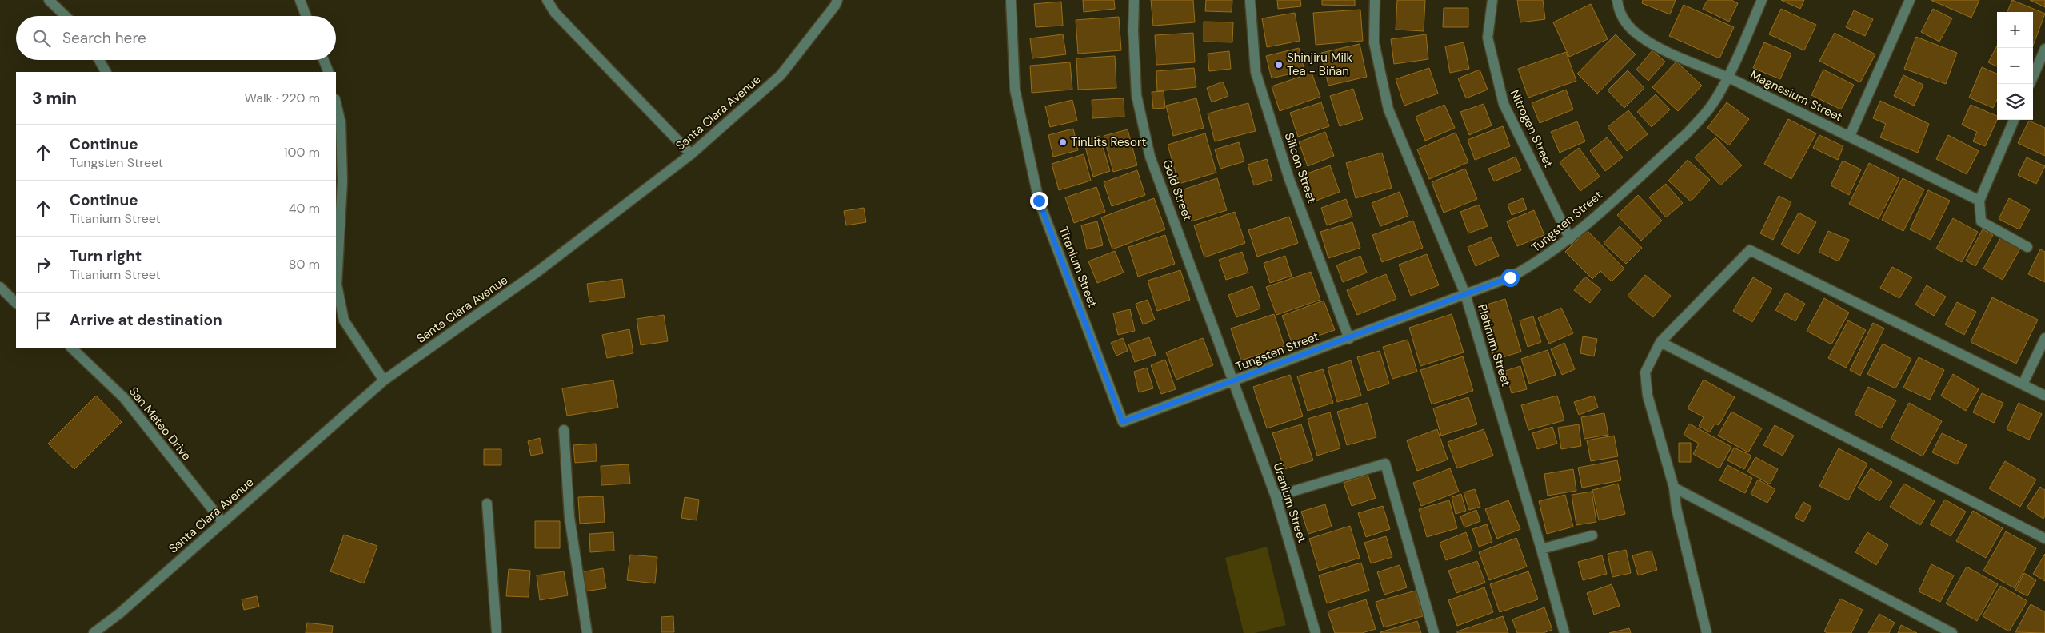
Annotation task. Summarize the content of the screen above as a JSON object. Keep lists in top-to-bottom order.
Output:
{
  "streets": {
    "street": [
      "Magnesium Street",
      "Santa Clara Avenue",
      "Nitrogen Street",
      "Silicon Street",
      "Gold Street",
      "Tungsten Street",
      "Titanium Street",
      "Platinum Street",
      "San Mateo Drive",
      "Uranium Street"
    ]
  },
  "crossings": [
    ["Magnesium Street", "Tungsten Street"],
    ["Santa Clara Avenue", "San Mateo Drive"],
    ["Nitrogen Street", "Tungsten Street"],
    ["Silicon Street", "Tungsten Street"],
    ["Gold Street", "Tungsten Street"],
    ["Gold Street", "Titanium Street"],
    ["Gold Street", "Uranium Street"],
    ["Tungsten Street", "Titanium Street"],
    ["Tungsten Street", "Platinum Street"],
    ["Tungsten Street", "Uranium Street"],
    ["Titanium Street", "Uranium Street"]
  ],
  "places": ["Shinjiru Milk Tea - Biñan", "TinLits Resort"],
  "page": {
    "map_buttons": ["+", "−"],
    "search": "Search here",
    "heading": ["3 min", "Walk · 220 m"],
    "list": [
      ["Continue", "Tungsten Street", "100 m"],
      ["Continue", "Titanium Street", "40 m"],
      ["Turn right", "Titanium Street", "80 m"],
      "Arrive at destination"
    ]
  }
}
